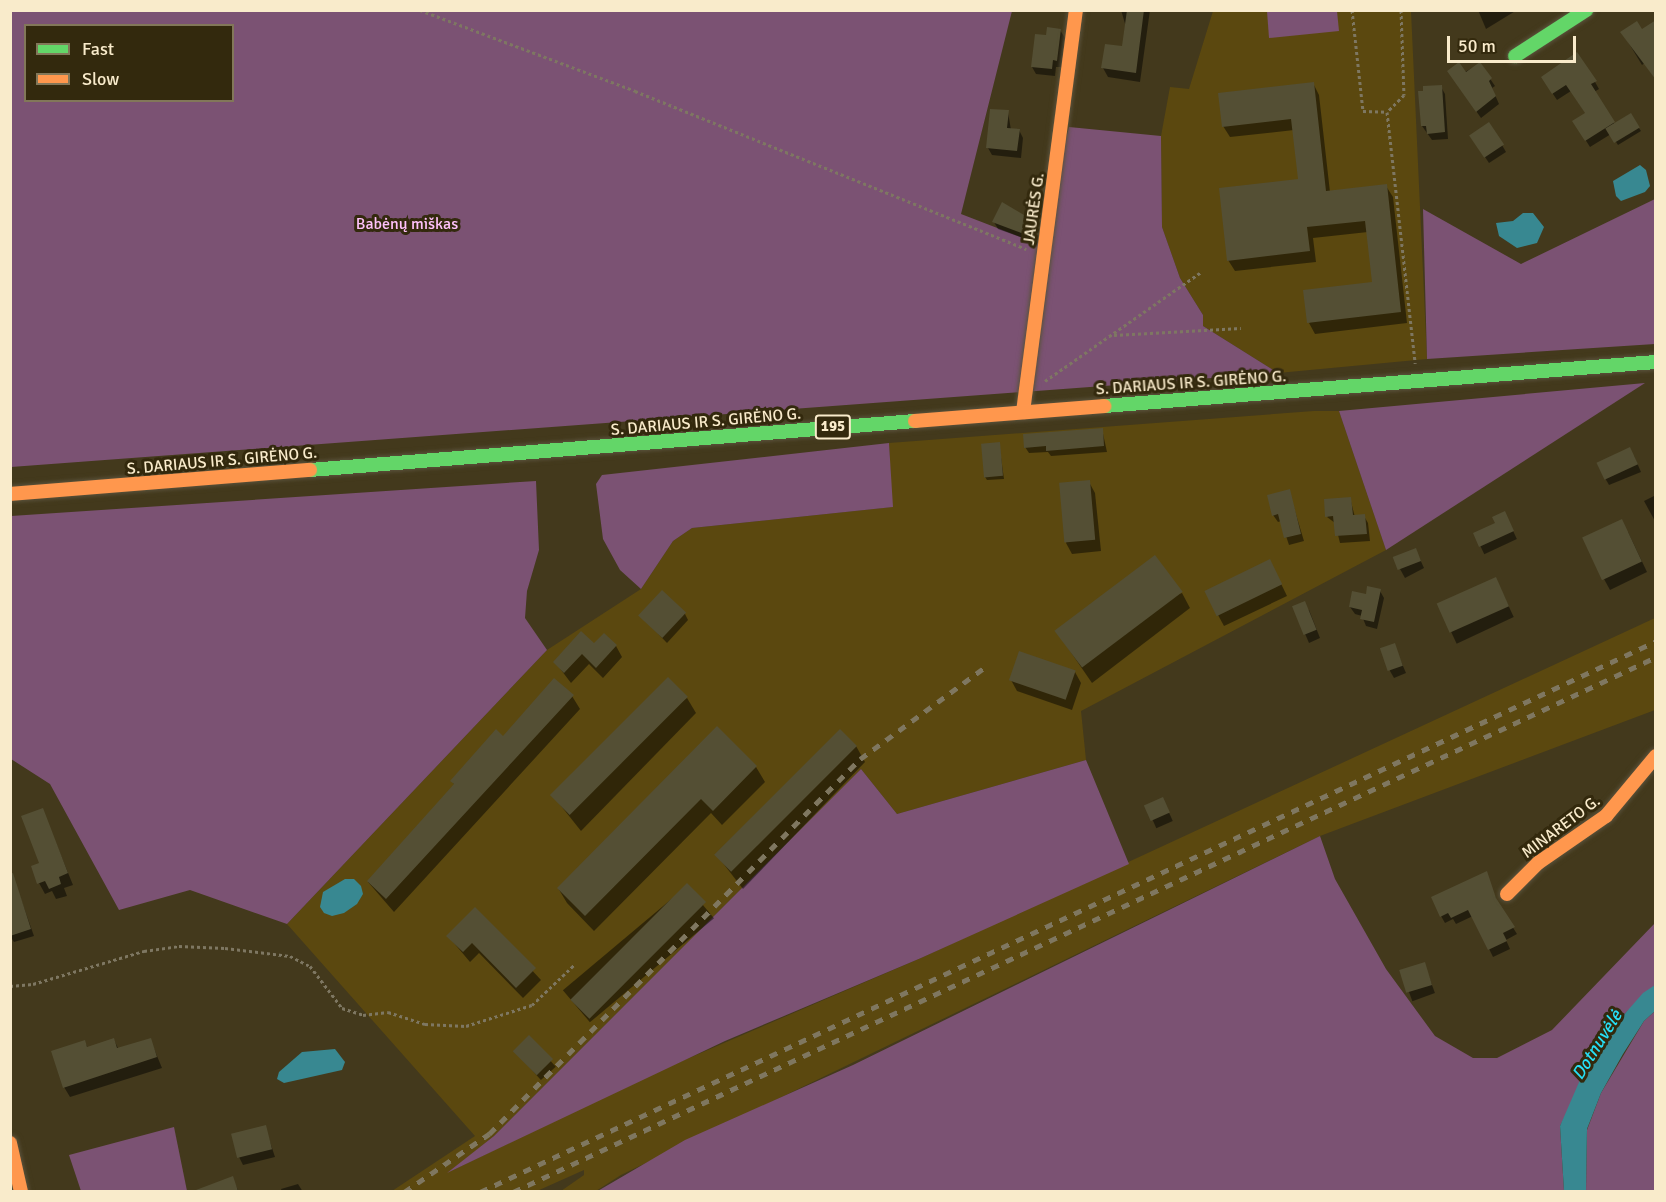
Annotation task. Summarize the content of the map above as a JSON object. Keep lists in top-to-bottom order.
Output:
{
  "streets": {
    "main road": [
      "JAURĖS G.",
      "S. DARIAUS IR S. GIRĖNO G.",
      "195",
      "MINARETO G."
    ]
  },
  "crossings": [
    ["JAURĖS G.", "S. DARIAUS IR S. GIRĖNO G."]
  ],
  "water": ["Dotnuvėlė"],
  "parks": ["Babėnų miškas"],
  "legend": ["Fast", "Slow"],
  "scale_bar": "50 m"
}
